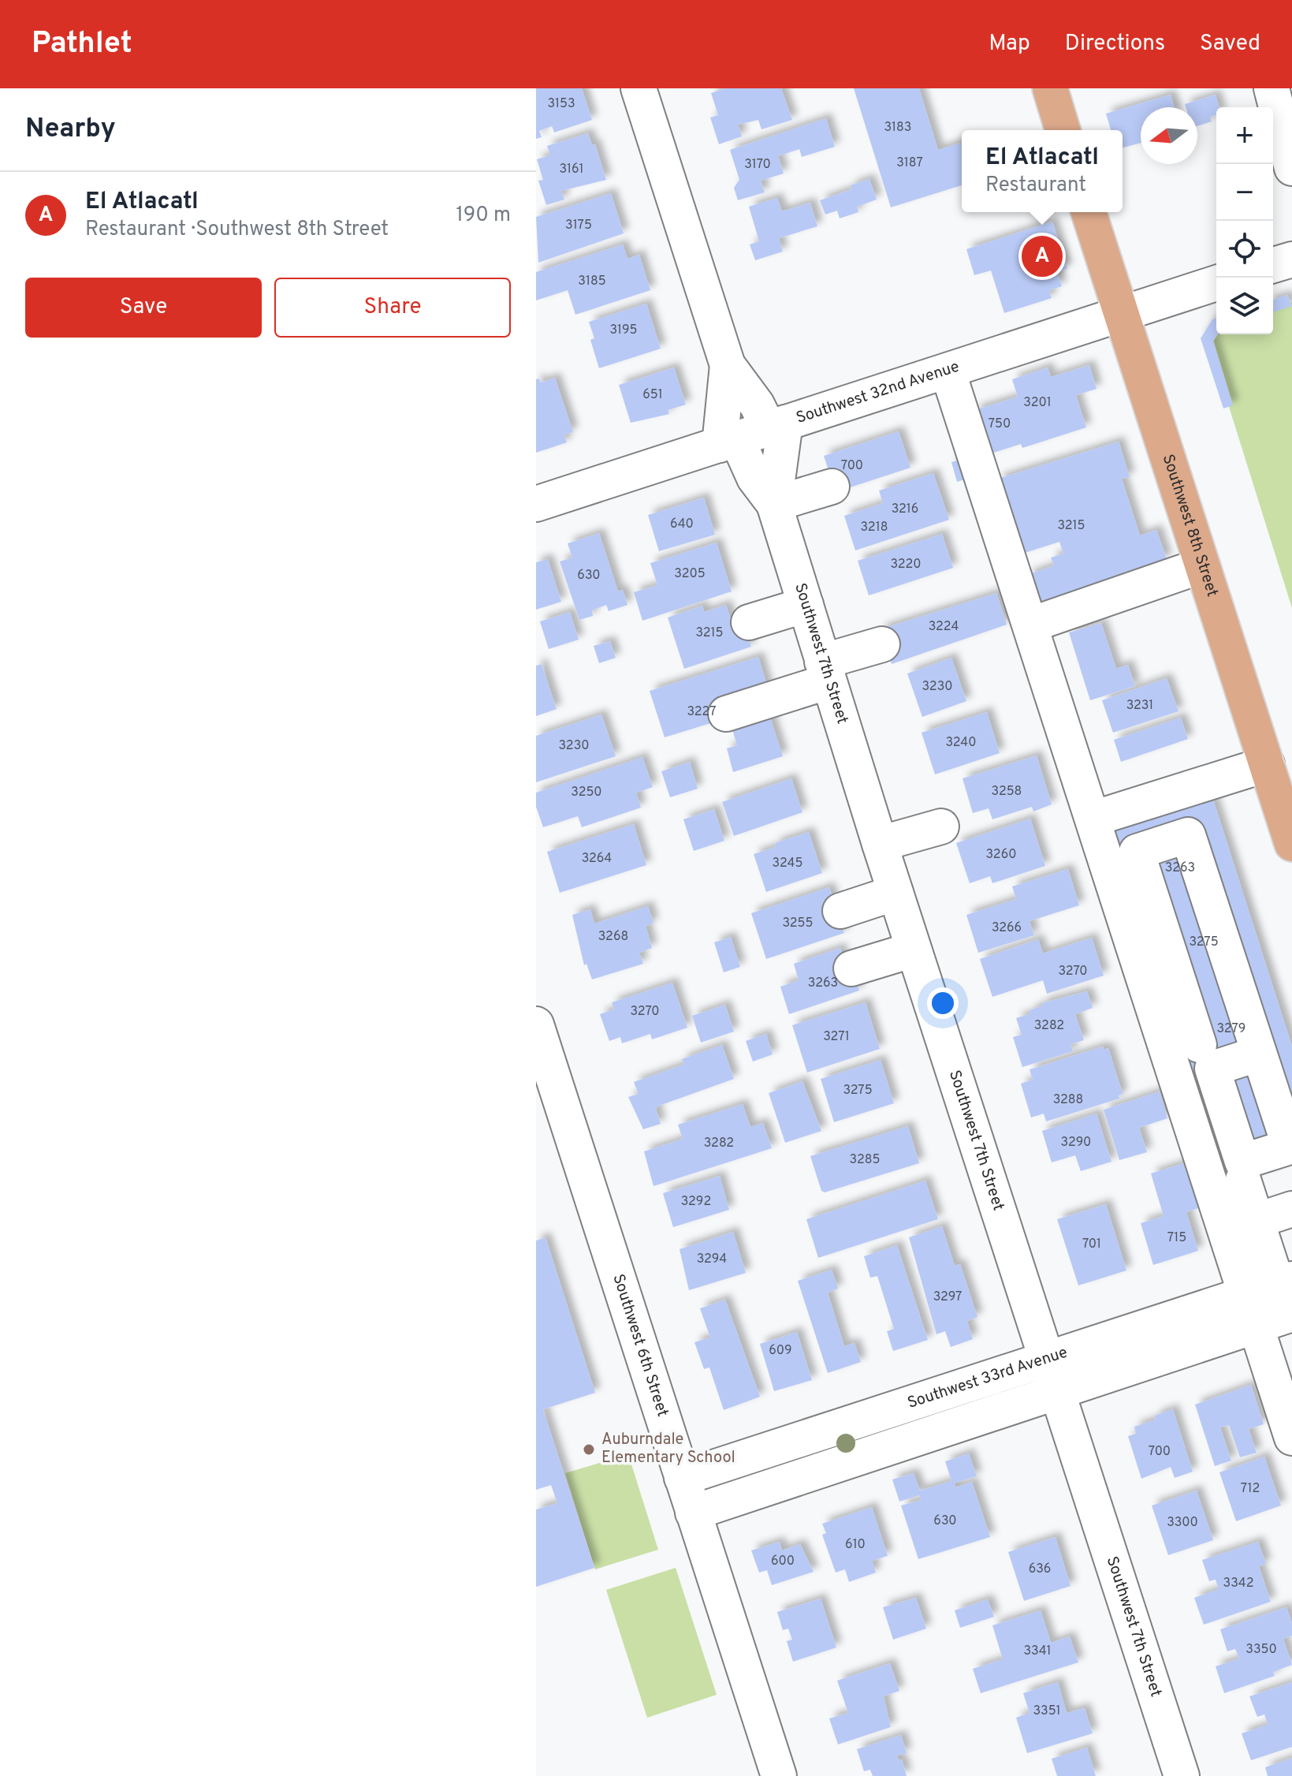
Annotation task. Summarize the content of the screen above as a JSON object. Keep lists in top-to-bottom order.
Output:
{
  "streets": {
    "main road": ["Southwest 8th Street"],
    "street": [
      "Southwest 32nd Avenue",
      "Southwest 7th Street",
      "Southwest 6th Street",
      "Southwest 33rd Avenue"
    ]
  },
  "crossings": [
    ["Southwest 32nd Avenue", "Southwest 8th Street"],
    ["Southwest 32nd Avenue", "Southwest 7th Street"],
    ["Southwest 7th Street", "Southwest 33rd Avenue"],
    ["Southwest 6th Street", "Southwest 33rd Avenue"]
  ],
  "places": ["Auburndale Elementary School"],
  "house_numbers": [
    "3153",
    "3183",
    "3187",
    "3170",
    "3161",
    "3175",
    "3185",
    "3195",
    "651",
    "3201",
    "750",
    "700",
    "3216",
    "640",
    "3215",
    "3218",
    "3220",
    "3205",
    "630",
    "3224",
    "3215",
    "3230",
    "3231",
    "3227",
    "3240",
    "3230",
    "3258",
    "3250",
    "3260",
    "3264",
    "3245",
    "3263",
    "3255",
    "3266",
    "3268",
    "3275",
    "3270",
    "3263",
    "3270",
    "3282",
    "3279",
    "3271",
    "3275",
    "3288",
    "3290",
    "3282",
    "3285",
    "3292",
    "715",
    "701",
    "3294",
    "3297",
    "609",
    "700",
    "712",
    "630",
    "3300",
    "610",
    "600",
    "636",
    "3342",
    "3350",
    "3341",
    "3351"
  ],
  "north": "left",
  "page": {
    "header": "Pathlet",
    "nav": ["Map", "Directions", "Saved"],
    "heading": "Nearby",
    "map_buttons": ["+", "−"],
    "popup": ["El Atlacatl", "Restaurant"],
    "list": [
      {
        "mark": "A",
        "name": "El Atlacatl",
        "note": "Restaurant · Southwest 8th Street",
        "value": "190 m"
      }
    ],
    "pins": "A",
    "buttons": ["Save", "Share"]
  }
}
